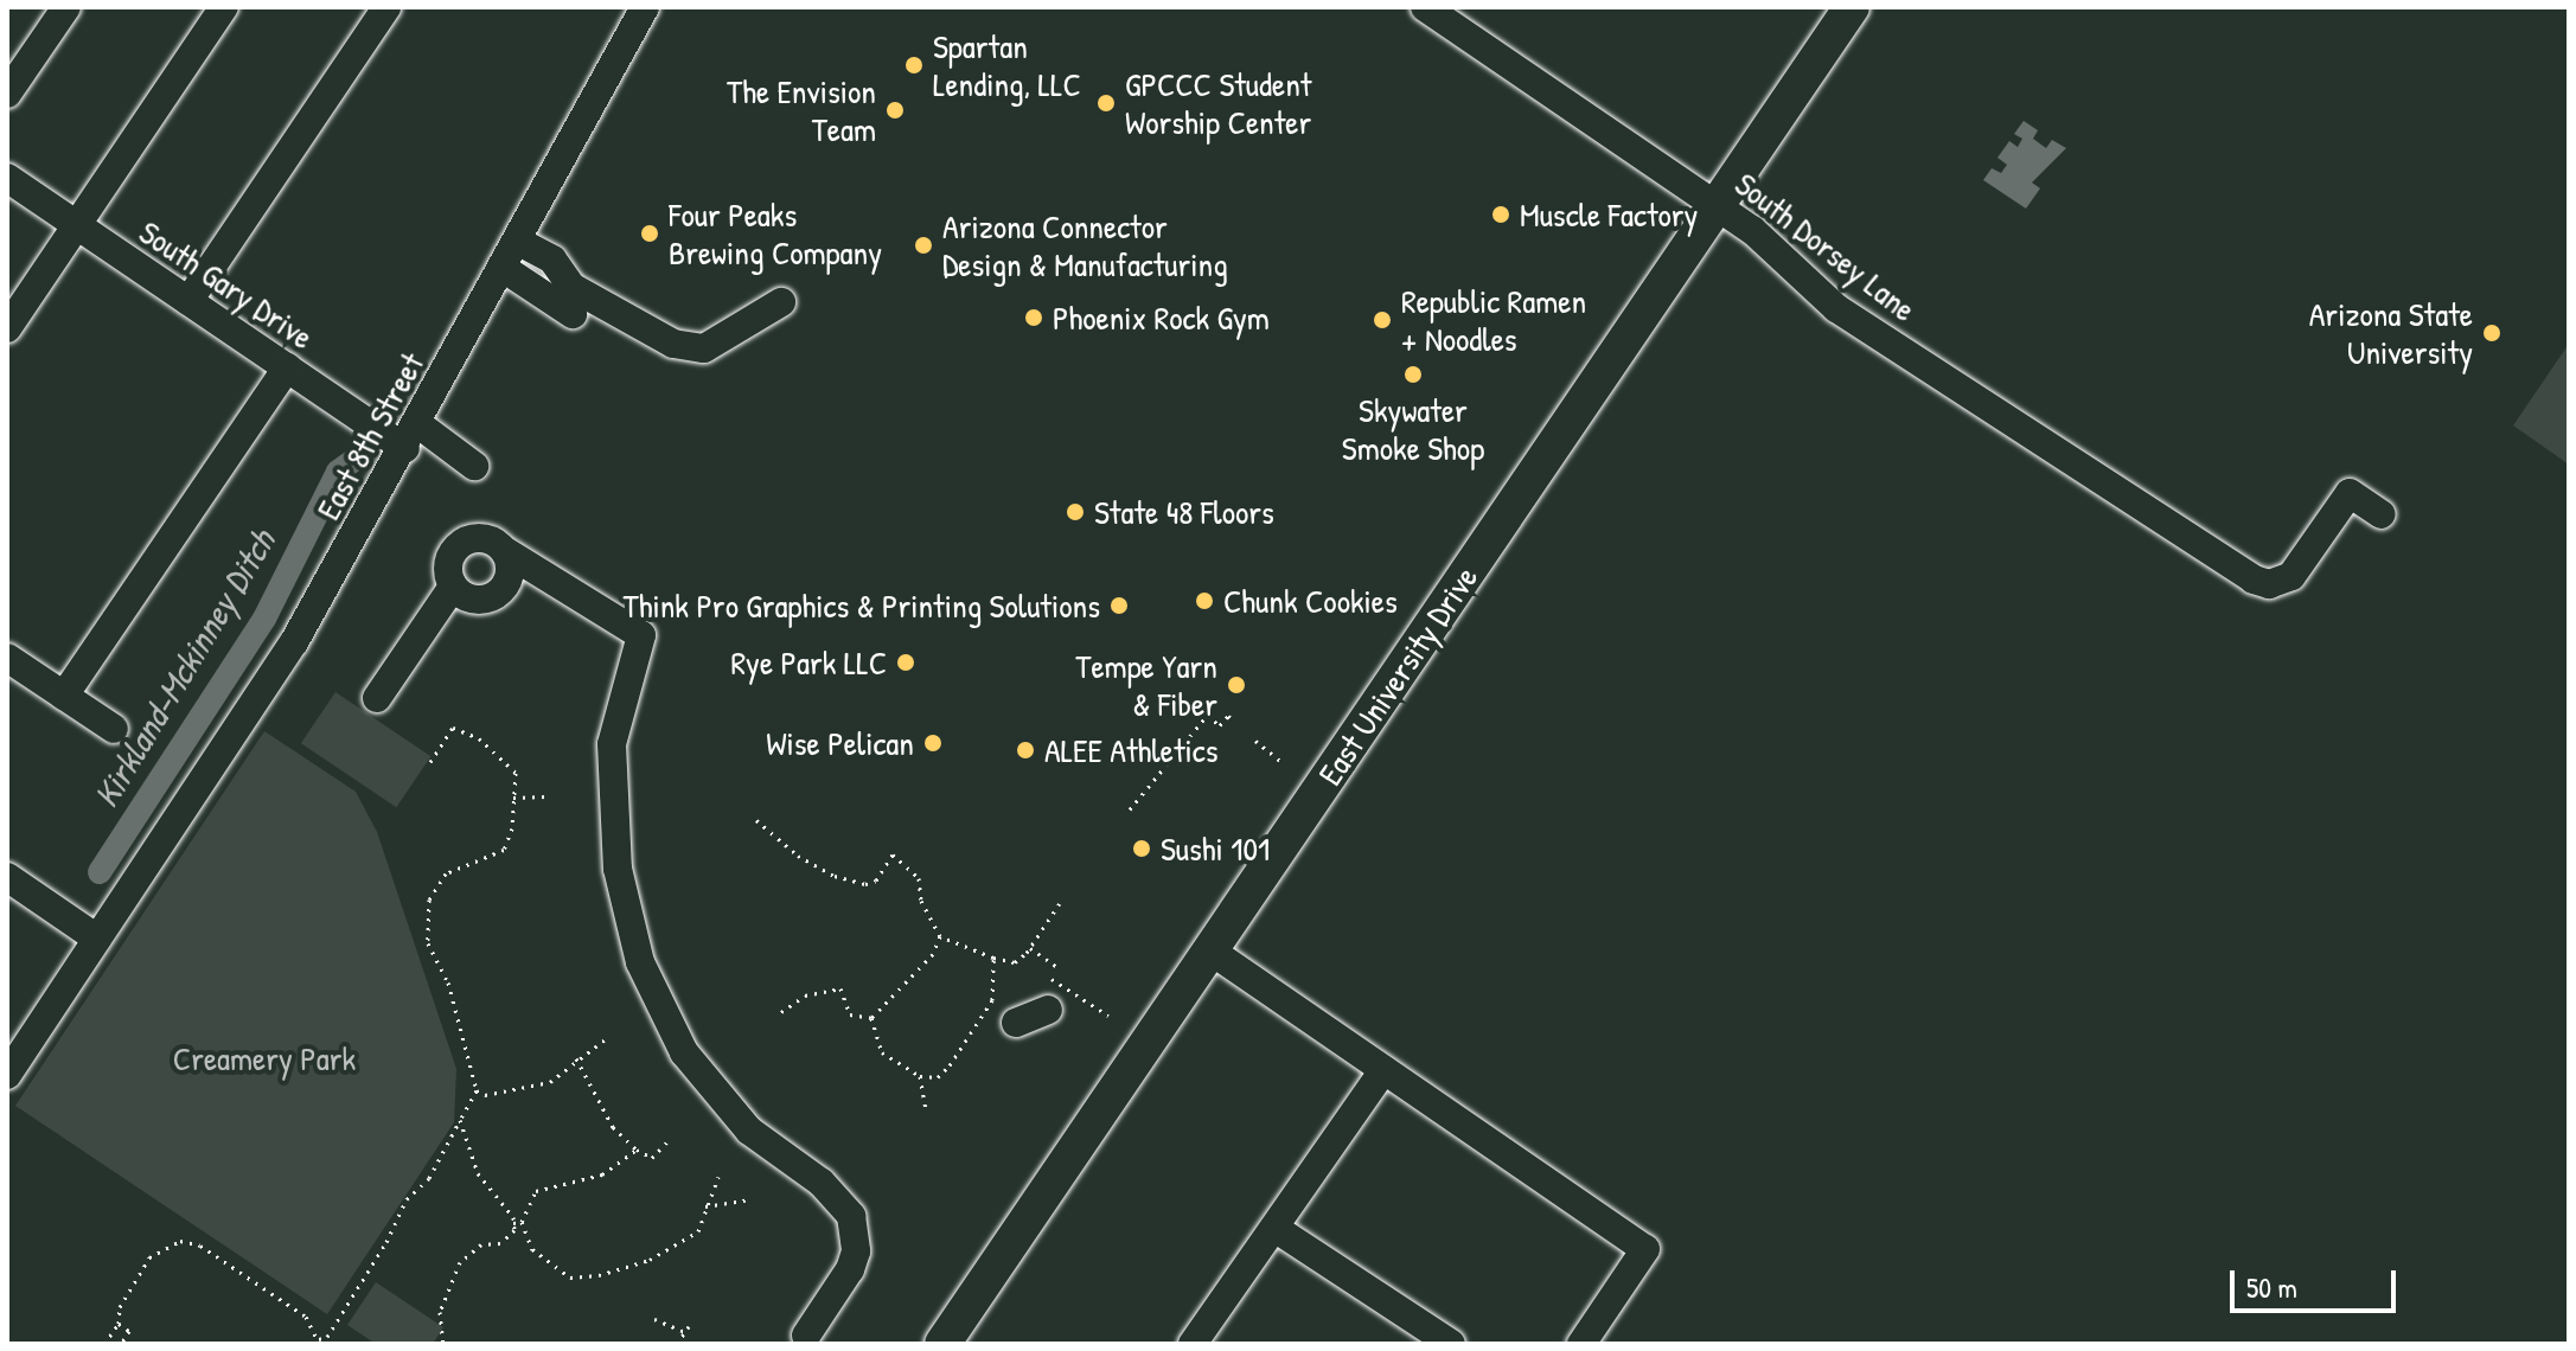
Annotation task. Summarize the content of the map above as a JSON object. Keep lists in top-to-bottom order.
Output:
{
  "streets": {
    "main road": ["East University Drive"],
    "street": ["South Dorsey Lane", "South Gary Drive", "East 8th Street"]
  },
  "crossings": [
    ["South Dorsey Lane", "East University Drive"],
    ["South Gary Drive", "East 8th Street"]
  ],
  "water": ["Kirkland-Mckinney Ditch"],
  "parks": ["Creamery Park"],
  "places": [
    "Spartan Lending, LLC",
    "GPCCC Student Worship Center",
    "The Envision Team",
    "Muscle Factory",
    "Four Peaks Brewing Company",
    "Arizona Connector Design & Manufacturing",
    "Phoenix Rock Gym",
    "Republic Ramen + Noodles",
    "Arizona State University",
    "Skywater Smoke Shop",
    "State 48 Floors",
    "Chunk Cookies",
    "Think Pro Graphics & Printing Solutions",
    "Rye Park LLC",
    "Tempe Yarn & Fiber",
    "Wise Pelican",
    "ALEE Athletics",
    "Sushi 101"
  ],
  "scale_bar": "50 m"
}
